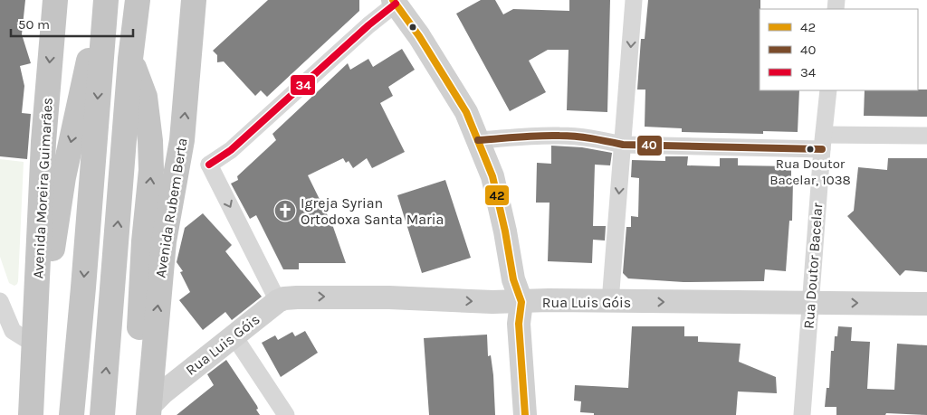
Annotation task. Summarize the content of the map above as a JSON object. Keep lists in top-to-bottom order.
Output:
{
  "streets": {
    "highway": ["Avenida Moreira Guimarães", "Avenida Rubem Berta"],
    "street": ["Rua Doutor Bacelar", "Rua Luis Góis"]
  },
  "crossings": [
    ["Avenida Rubem Berta", "Rua Luis Góis"],
    ["Rua Doutor Bacelar", "Rua Luis Góis"]
  ],
  "places": {
    "other": ["Rua Doutor Bacelar, 1038"],
    "church": ["Igreja Syrian Ortodoxa Santa Maria"]
  },
  "lines": ["transit line 42", "transit line 34", "transit line 40"],
  "legend": ["42", "40", "34"],
  "scale_bar": "50 m"
}
